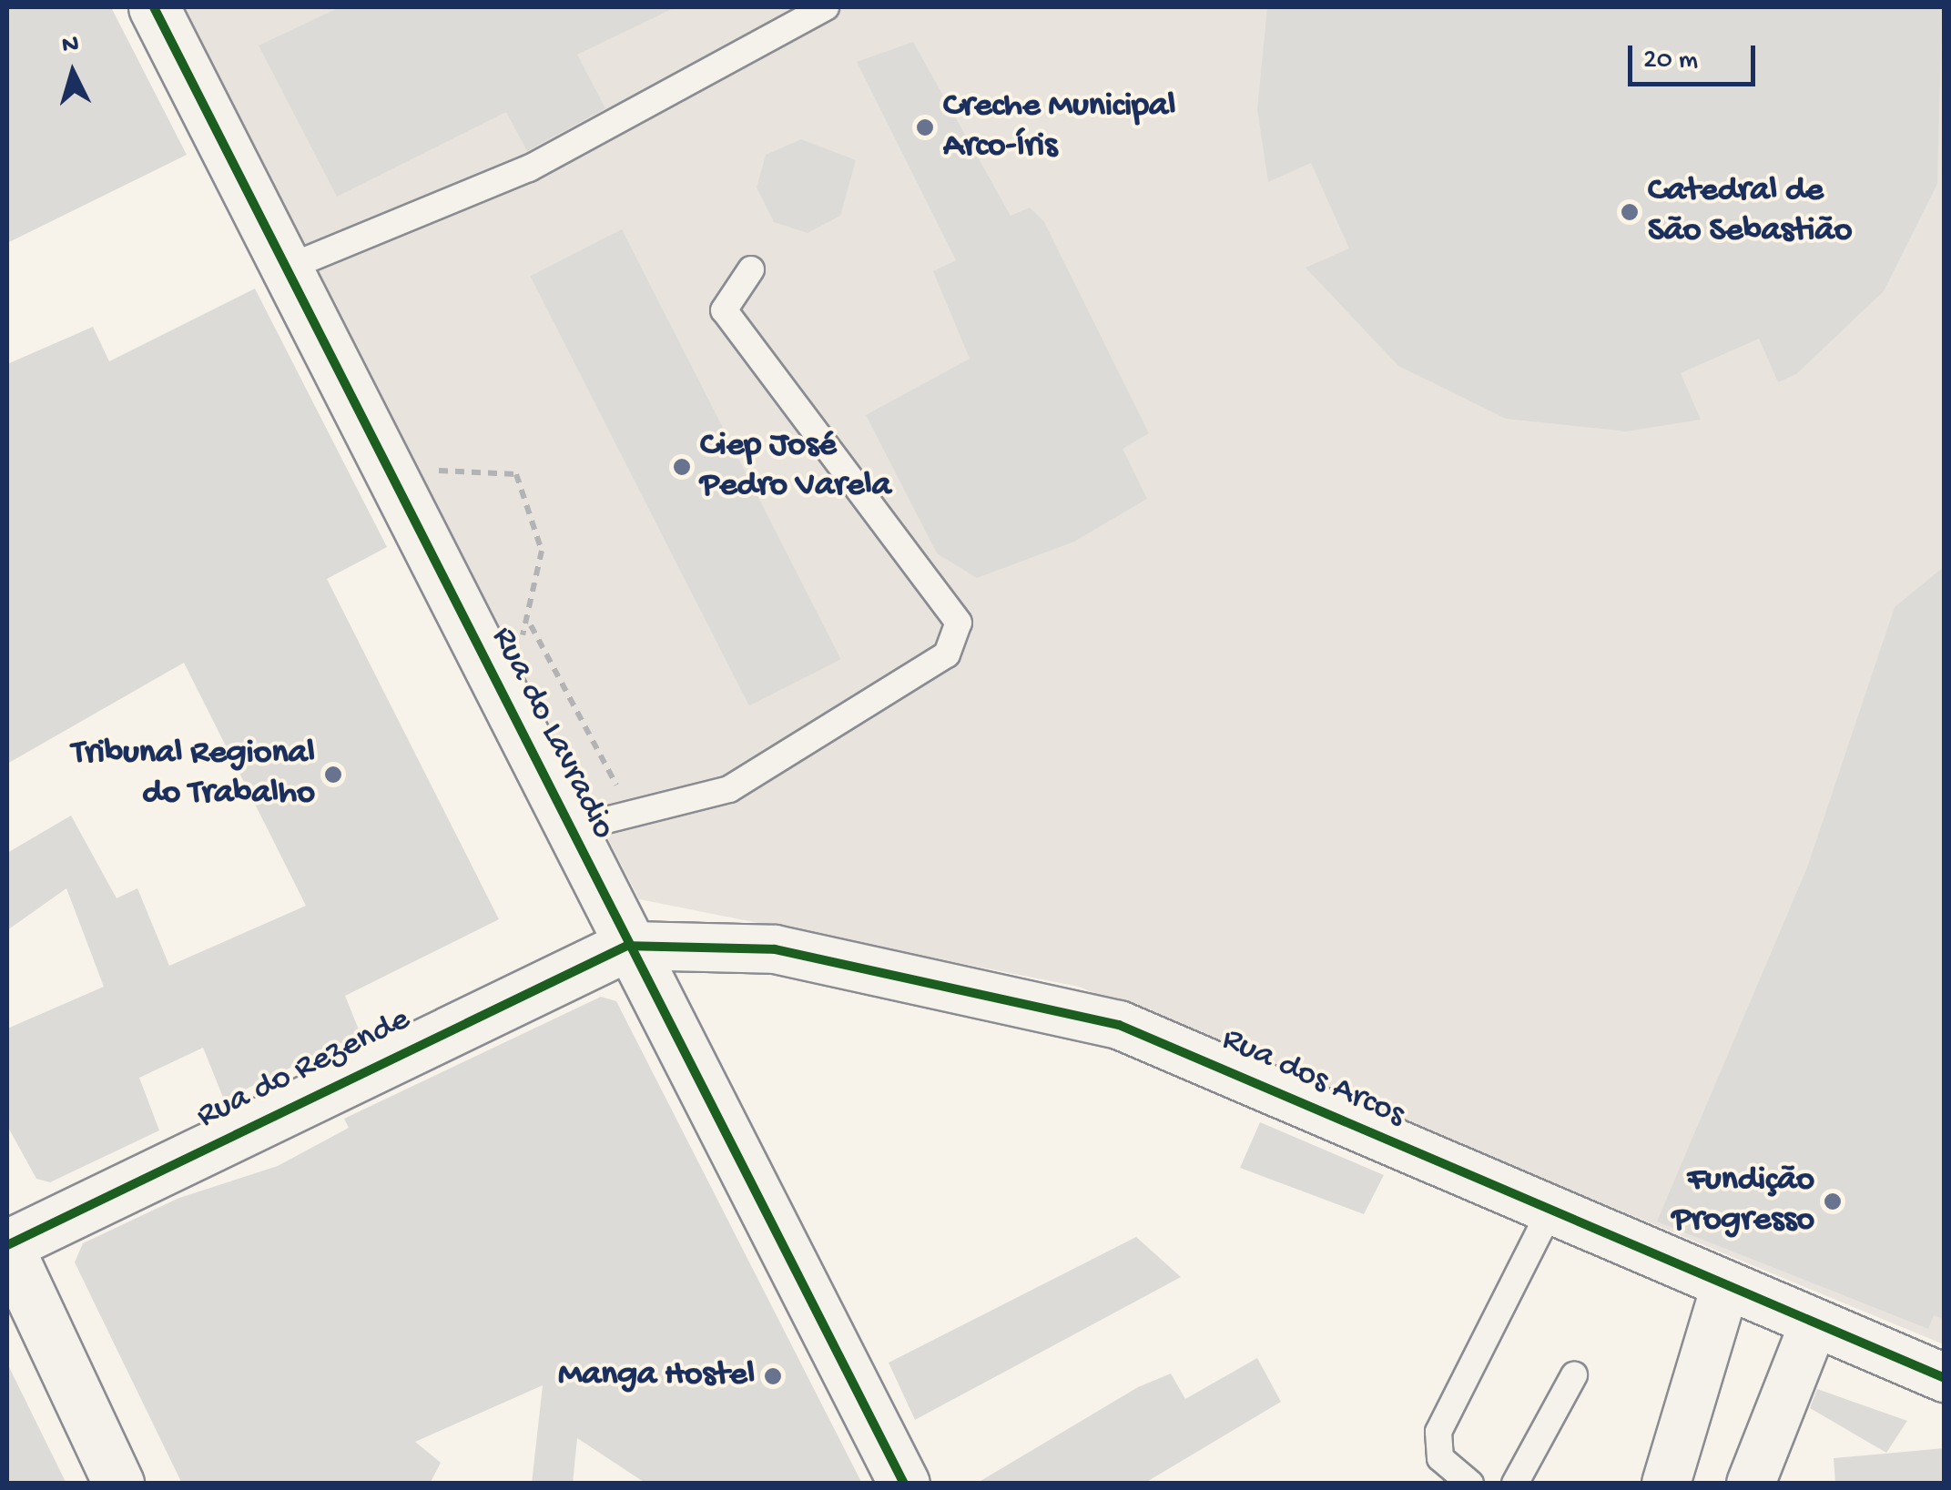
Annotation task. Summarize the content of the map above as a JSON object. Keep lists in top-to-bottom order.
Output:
{
  "streets": {
    "street": ["Rua do Lavradio", "Rua do Rezende", "Rua dos Arcos"]
  },
  "crossings": [
    ["Rua do Lavradio", "Rua do Rezende"],
    ["Rua do Lavradio", "Rua dos Arcos"],
    ["Rua do Rezende", "Rua dos Arcos"]
  ],
  "places": [
    "Creche Municipal Arco-Íris",
    "Catedral de São Sebastião",
    "Ciep José Pedro Varela",
    "Tribunal Regional do Trabalho",
    "Fundição Progresso",
    "Manga Hostel"
  ],
  "scale_bar": "20 m",
  "north": "top"
}
